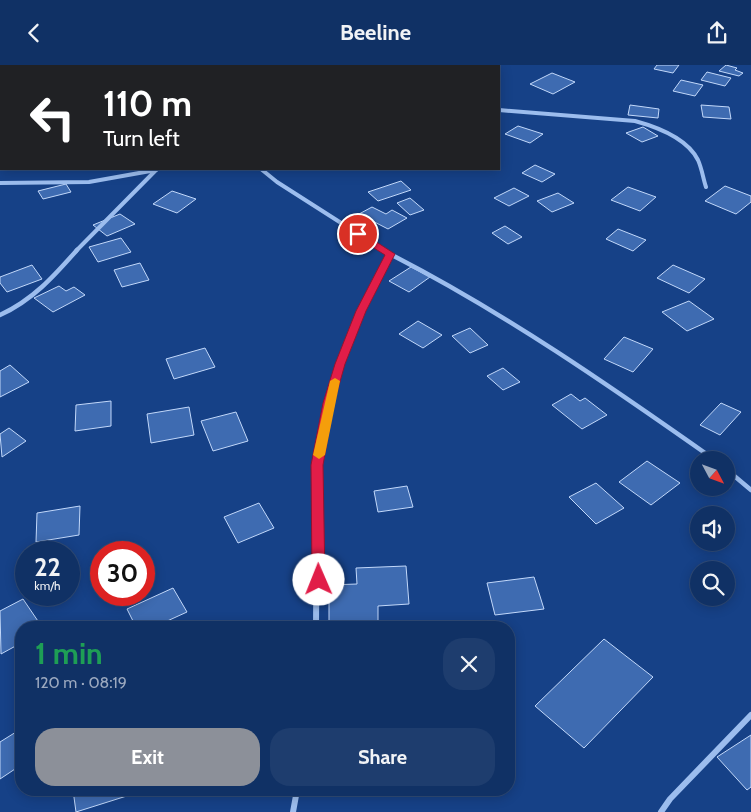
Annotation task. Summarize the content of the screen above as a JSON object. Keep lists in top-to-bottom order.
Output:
{
  "north": "bottom right",
  "page": {
    "header": "Beeline",
    "turn": ["110 m", "Turn left"],
    "speed": "22 km/h",
    "limit": "30",
    "heading": ["1 min", "120 m · 08:19"],
    "buttons": ["Exit", "Share"]
  }
}
